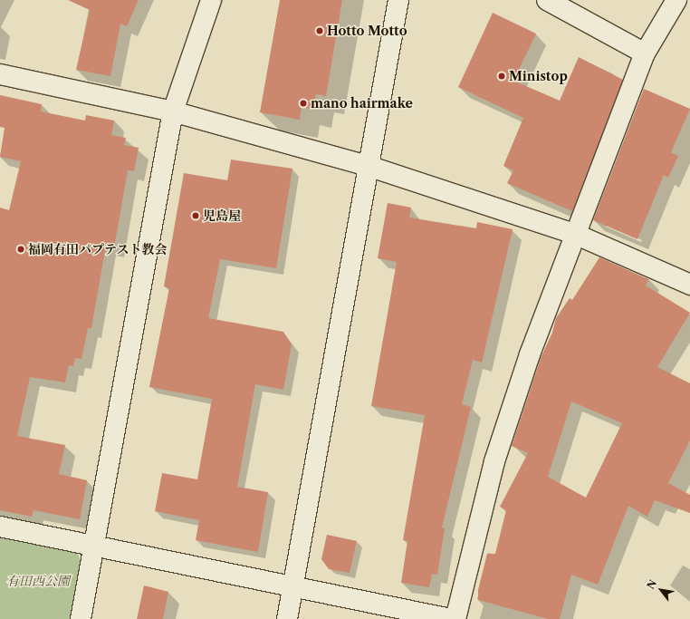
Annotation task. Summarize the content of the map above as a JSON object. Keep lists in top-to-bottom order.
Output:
{
  "parks": ["有田西公園"],
  "places": [
    "Hotto Motto",
    "Ministop",
    "mano hairmake",
    "児島屋",
    "福岡有田パプテスト教会"
  ],
  "north": "top left"
}
